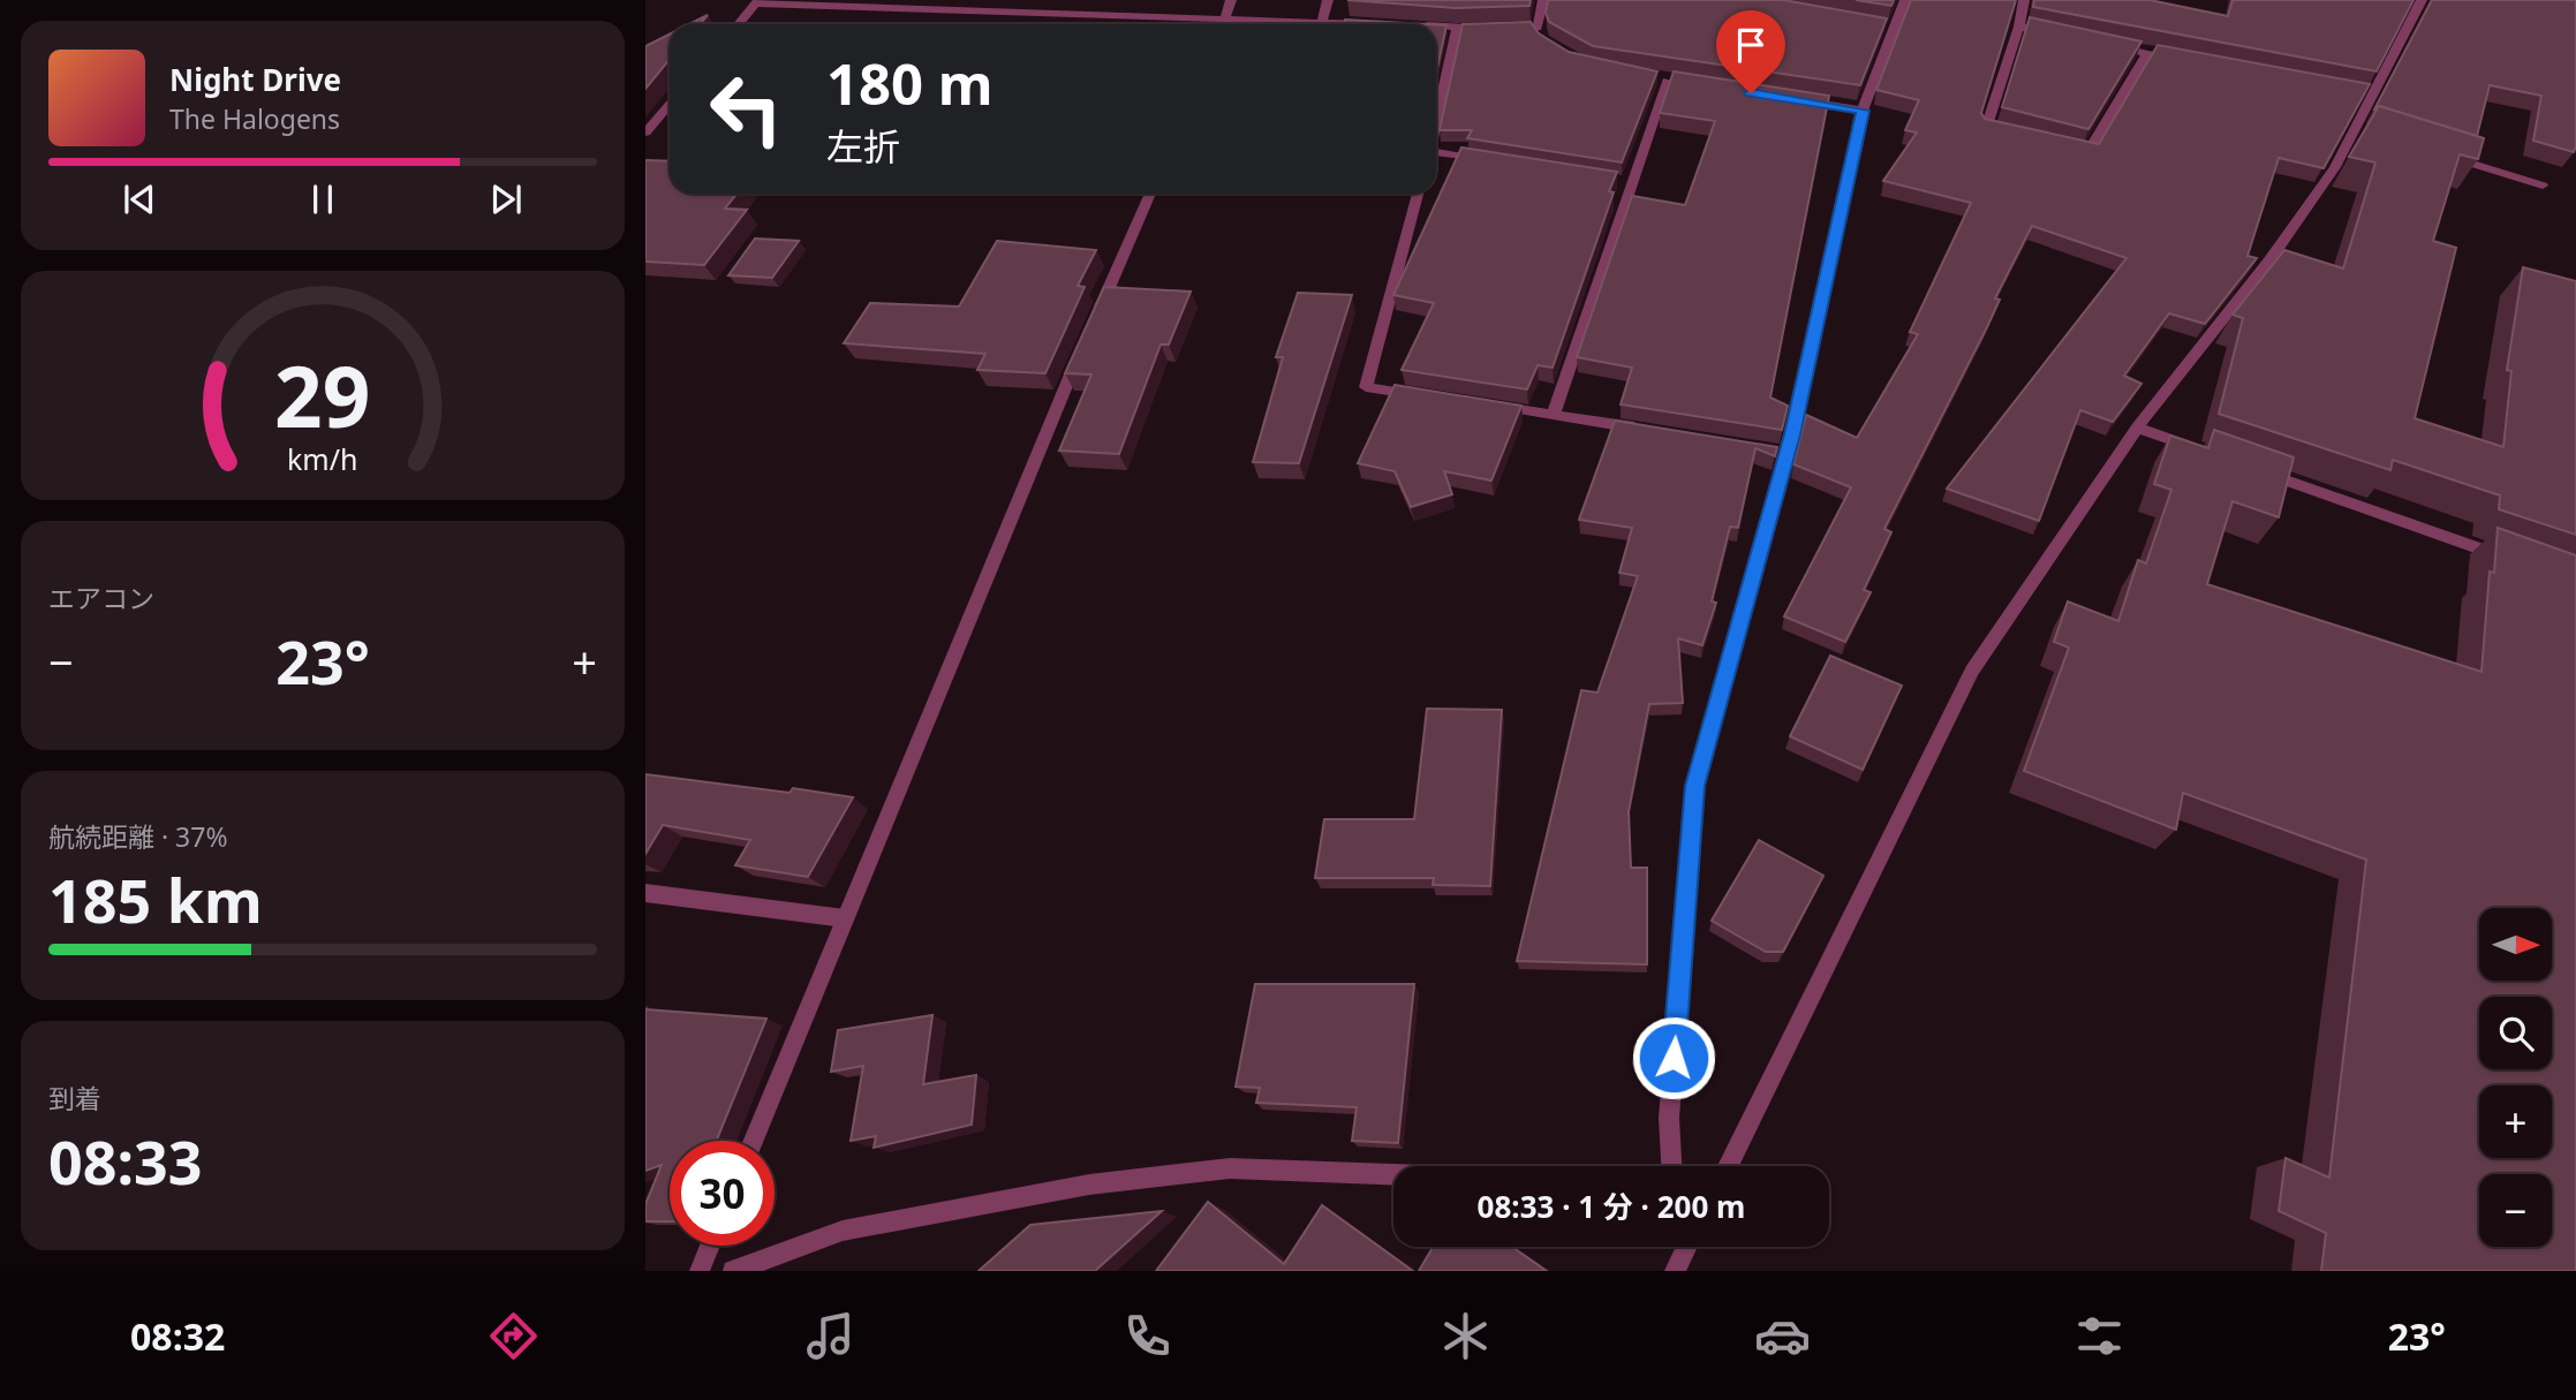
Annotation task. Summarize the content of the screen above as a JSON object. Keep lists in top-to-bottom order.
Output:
{
  "north": "right",
  "page": {
    "turn": ["180 m", "左折"],
    "song": ["Night Drive", "The Halogens"],
    "tile": [
      "エアコン",
      ["航続距離 · 37%", "185 km"],
      ["到着", "08:33"]
    ],
    "heat": ["−", "23°", "+"],
    "map_buttons": ["+", "−"],
    "limit": "30",
    "trip": "08:33 · 1 分 · 200 m",
    "tabs": ["08:32", "23°"],
    "gauge": ["29", "km/h"]
  }
}
